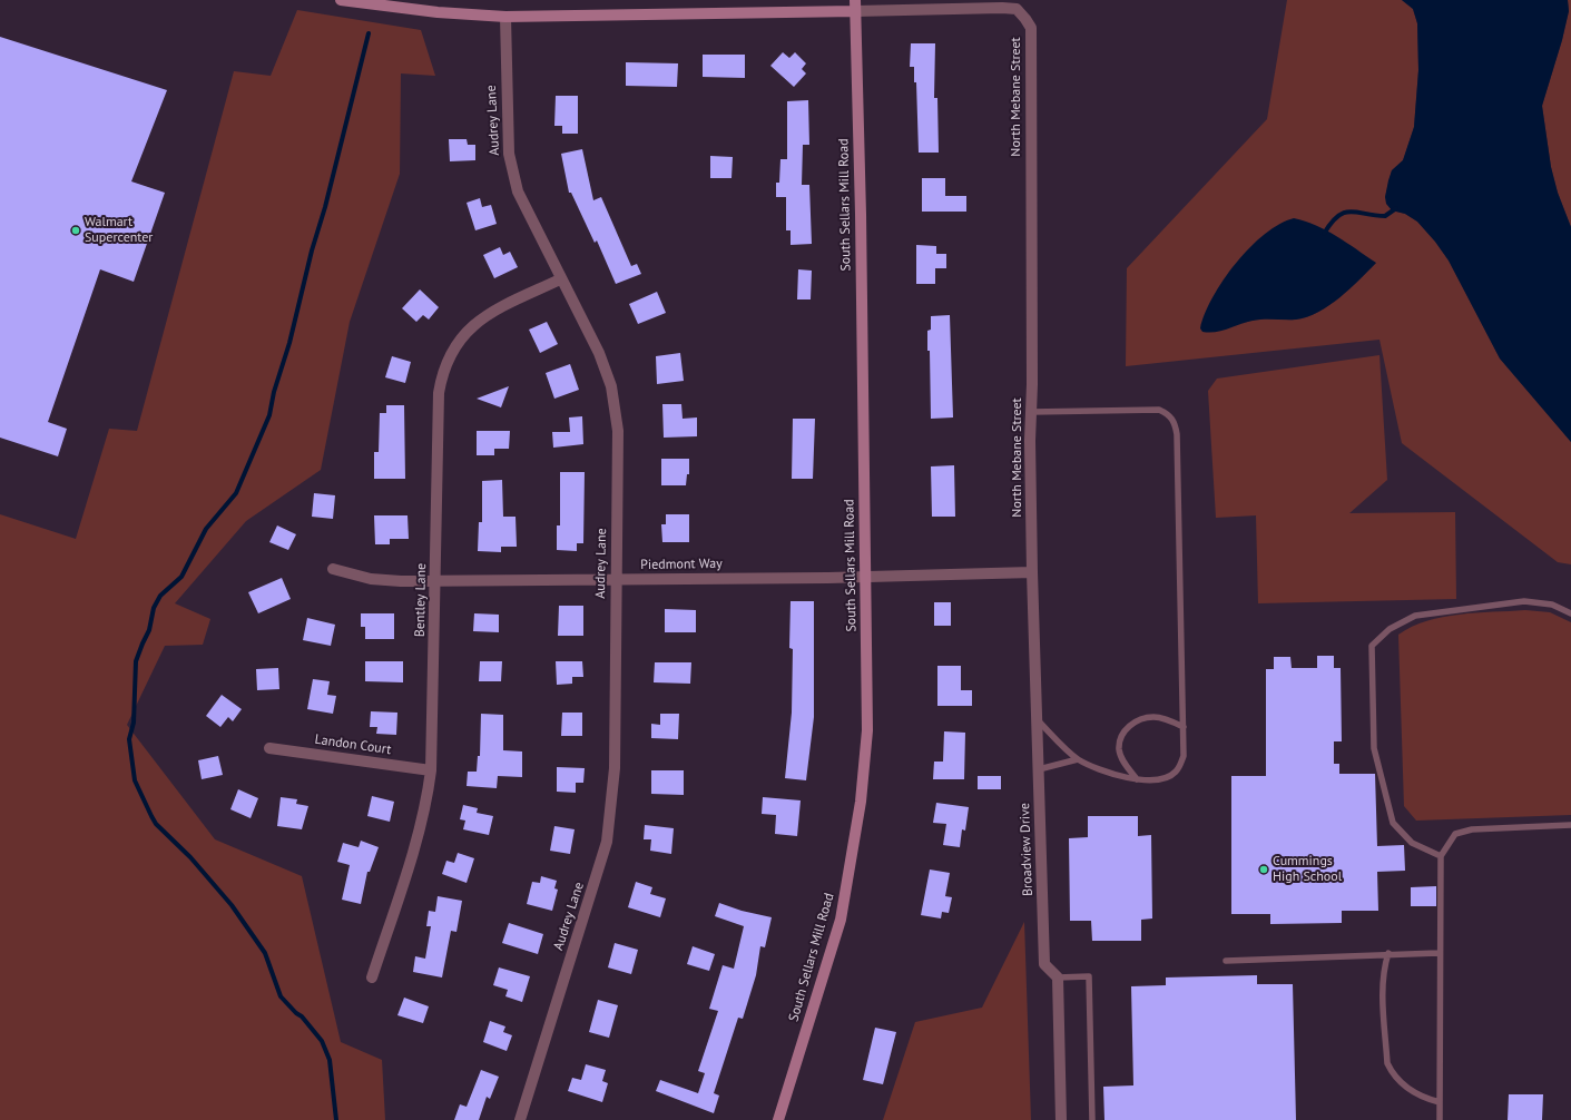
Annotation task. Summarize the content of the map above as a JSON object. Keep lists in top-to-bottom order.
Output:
{
  "streets": {
    "main road": ["North Mebane Street", "South Sellars Mill Road"],
    "street": [
      "Audrey Lane",
      "Piedmont Way",
      "Bentley Lane",
      "Landon Court",
      "Broadview Drive"
    ]
  },
  "crossings": [
    ["North Mebane Street", "Audrey Lane"],
    ["North Mebane Street", "South Sellars Mill Road"],
    ["North Mebane Street", "Piedmont Way"],
    ["North Mebane Street", "Broadview Drive"],
    ["Audrey Lane", "Piedmont Way"],
    ["Audrey Lane", "Bentley Lane"],
    ["South Sellars Mill Road", "Piedmont Way"],
    ["Piedmont Way", "Bentley Lane"],
    ["Piedmont Way", "Broadview Drive"],
    ["Bentley Lane", "Landon Court"]
  ],
  "places": ["Walmart Supercenter", "Cummings High School"]
}
